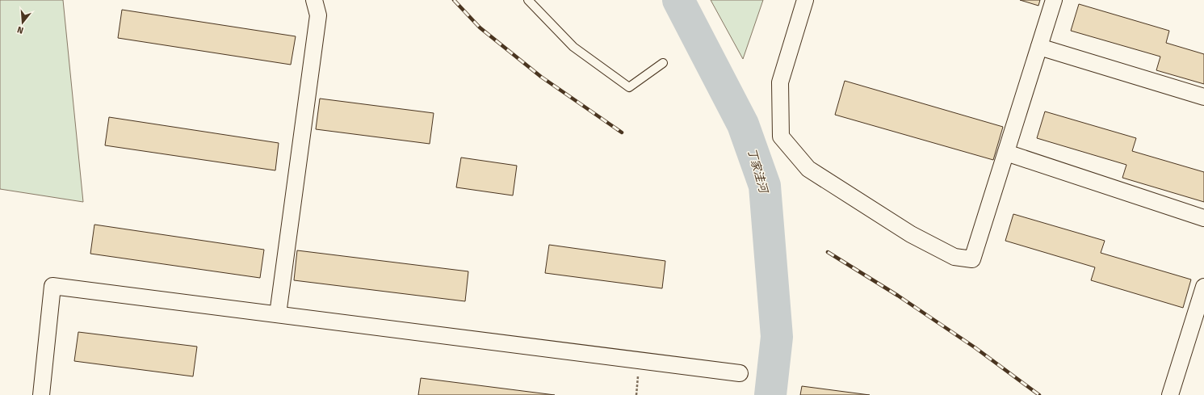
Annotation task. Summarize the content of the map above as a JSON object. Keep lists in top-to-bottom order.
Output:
{
  "water": ["丁家洼河"],
  "north": "bottom"
}
